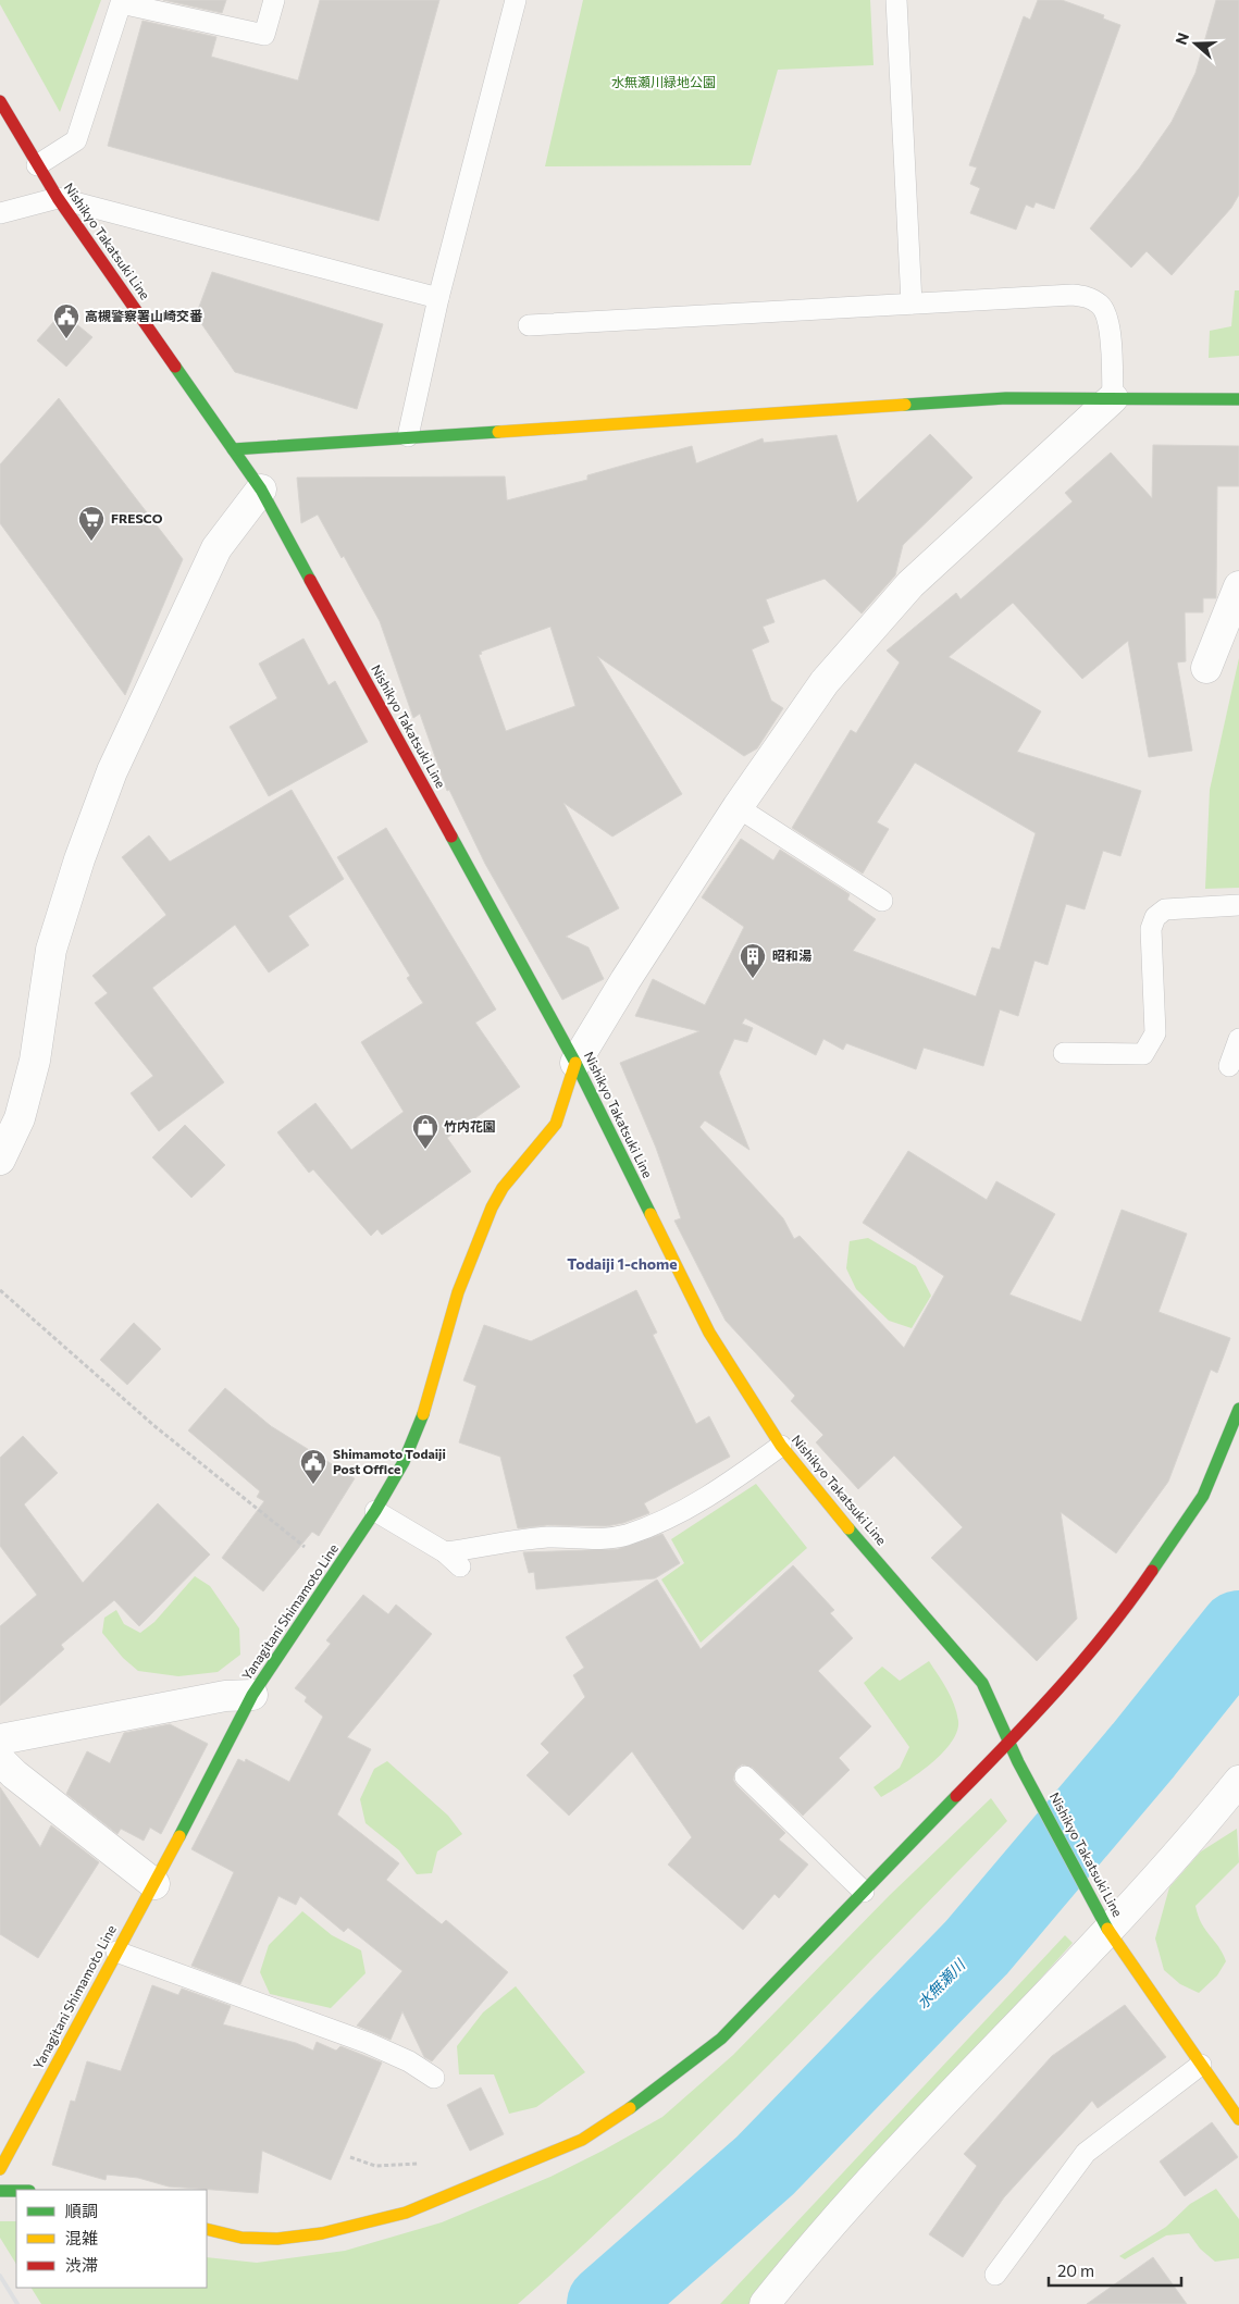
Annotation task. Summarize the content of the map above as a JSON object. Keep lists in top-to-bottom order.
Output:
{
  "streets": {
    "main road": ["Nishikyo Takatsuki Line", "Yanagitani Shimamoto Line"]
  },
  "crossings": [
    ["Nishikyo Takatsuki Line", "Yanagitani Shimamoto Line"]
  ],
  "districts": ["Todaiji 1-chome"],
  "water": ["水無瀬川"],
  "parks": ["水無瀬川緑地公園"],
  "places": {
    "public building": ["高槻警察署山崎交番", "Shimamoto Todaiji Post Office"],
    "supermarket": ["FRESCO"],
    "building": ["昭和湯"],
    "shop": ["竹内花園"]
  },
  "legend": ["順調", "混雑", "渋滞"],
  "scale_bar": "20 m",
  "north": "left"
}
